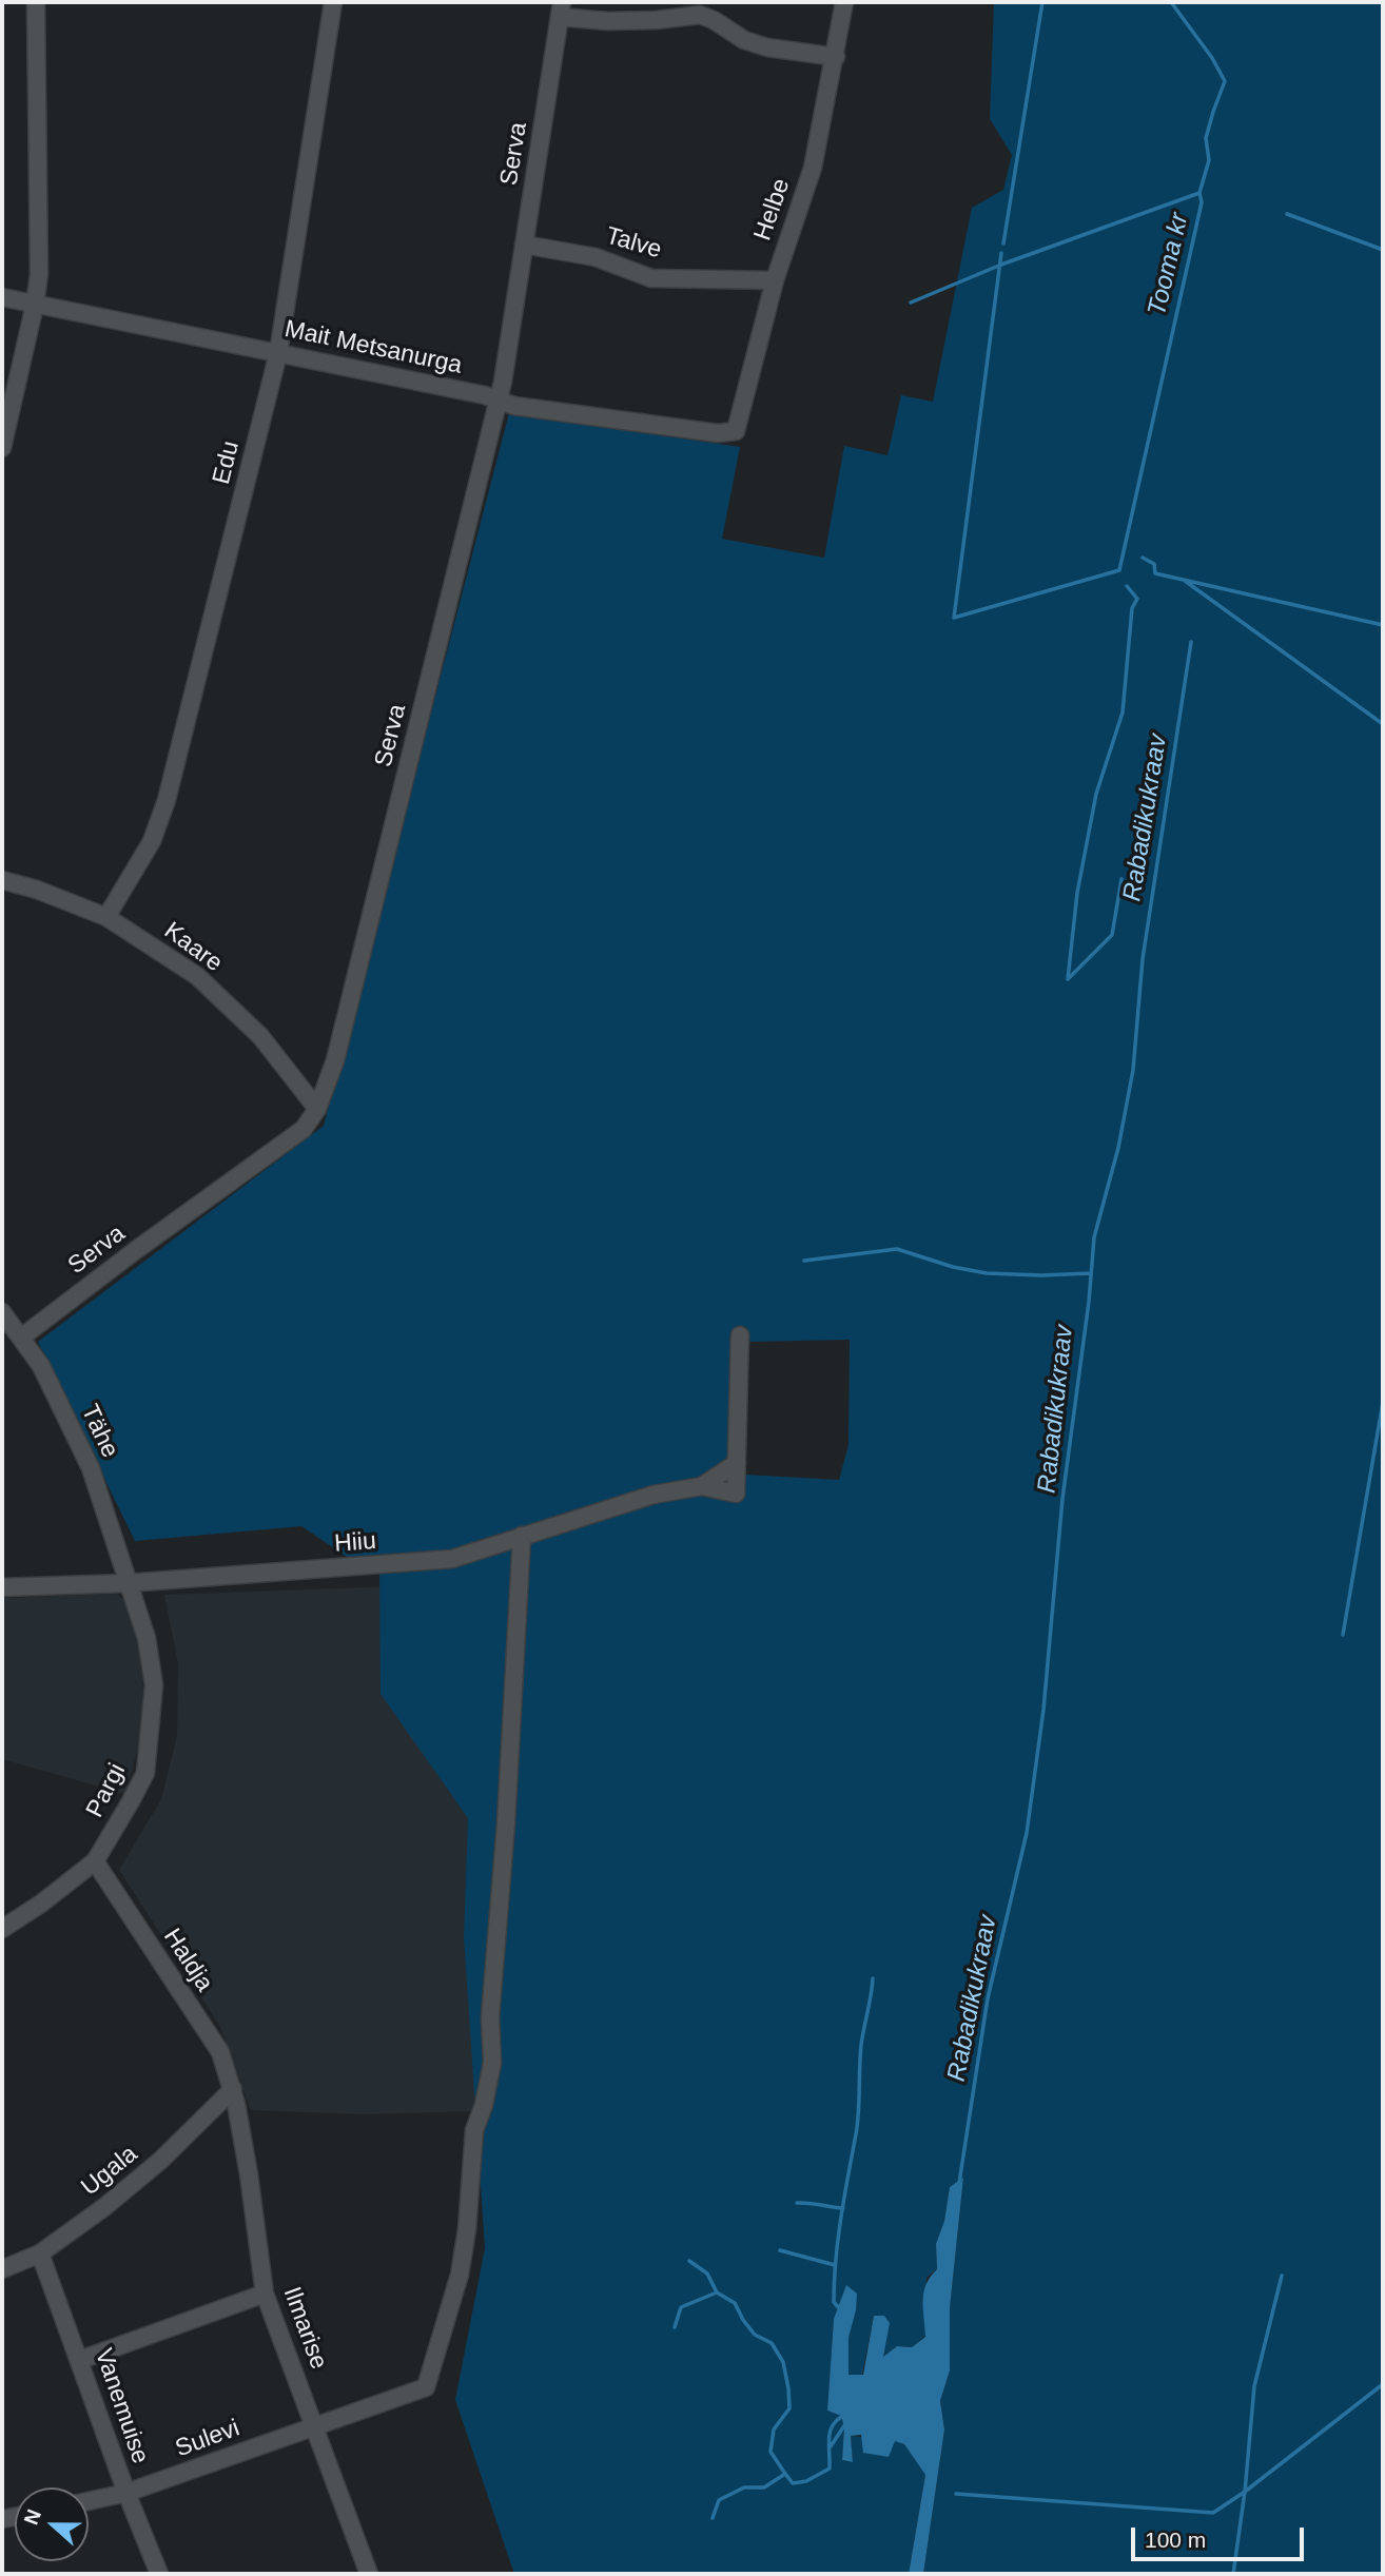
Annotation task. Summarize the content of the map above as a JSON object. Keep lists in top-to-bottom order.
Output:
{
  "streets": {
    "street": [
      "Serva",
      "Helbe",
      "Talve",
      "Mait Metsanurga",
      "Edu",
      "Kaare",
      "Tähe",
      "Hiiu",
      "Pargi",
      "Haldja",
      "Ugala",
      "Ilmarise",
      "Vanemuise",
      "Sulevi"
    ]
  },
  "crossings": [
    ["Serva", "Talve"],
    ["Serva", "Mait Metsanurga"],
    ["Serva", "Kaare"],
    ["Serva", "Tähe"],
    ["Helbe", "Talve"],
    ["Helbe", "Mait Metsanurga"],
    ["Mait Metsanurga", "Edu"],
    ["Edu", "Kaare"],
    ["Tähe", "Hiiu"],
    ["Tähe", "Pargi"],
    ["Hiiu", "Pargi"],
    ["Hiiu", "Sulevi"],
    ["Pargi", "Haldja"],
    ["Haldja", "Ugala"],
    ["Haldja", "Ilmarise"],
    ["Ugala", "Ilmarise"],
    ["Ugala", "Vanemuise"],
    ["Ilmarise", "Sulevi"],
    ["Vanemuise", "Sulevi"]
  ],
  "water": ["Tooma kr", "Rabadikukraav"],
  "scale_bar": "100 m",
  "north": "left"
}
